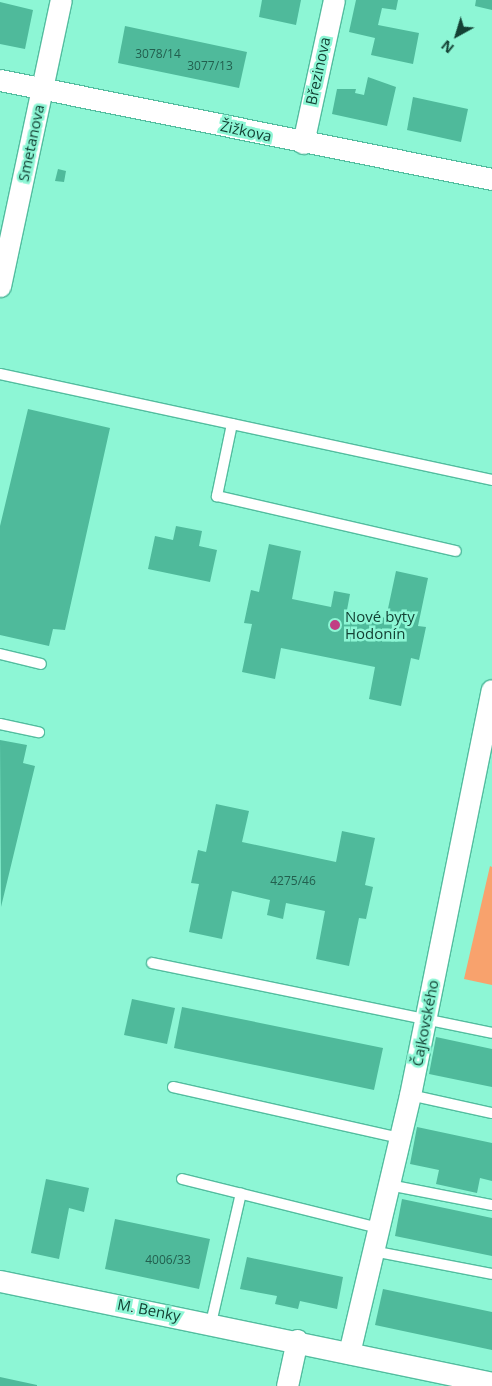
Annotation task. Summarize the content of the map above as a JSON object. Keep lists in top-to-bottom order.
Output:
{
  "streets": {
    "street": [
      "Březinova",
      "Žižkova",
      "Smetanova",
      "Čajkovského",
      "M. Benky"
    ]
  },
  "crossings": [
    ["Březinova", "Žižkova"],
    ["Žižkova", "Smetanova"],
    ["Čajkovského", "M. Benky"]
  ],
  "places": ["Nové byty Hodonín"],
  "house_numbers": [
    "3078/14",
    "3077/13",
    "4275/46",
    "4006/33"
  ],
  "north": "bottom left"
}
